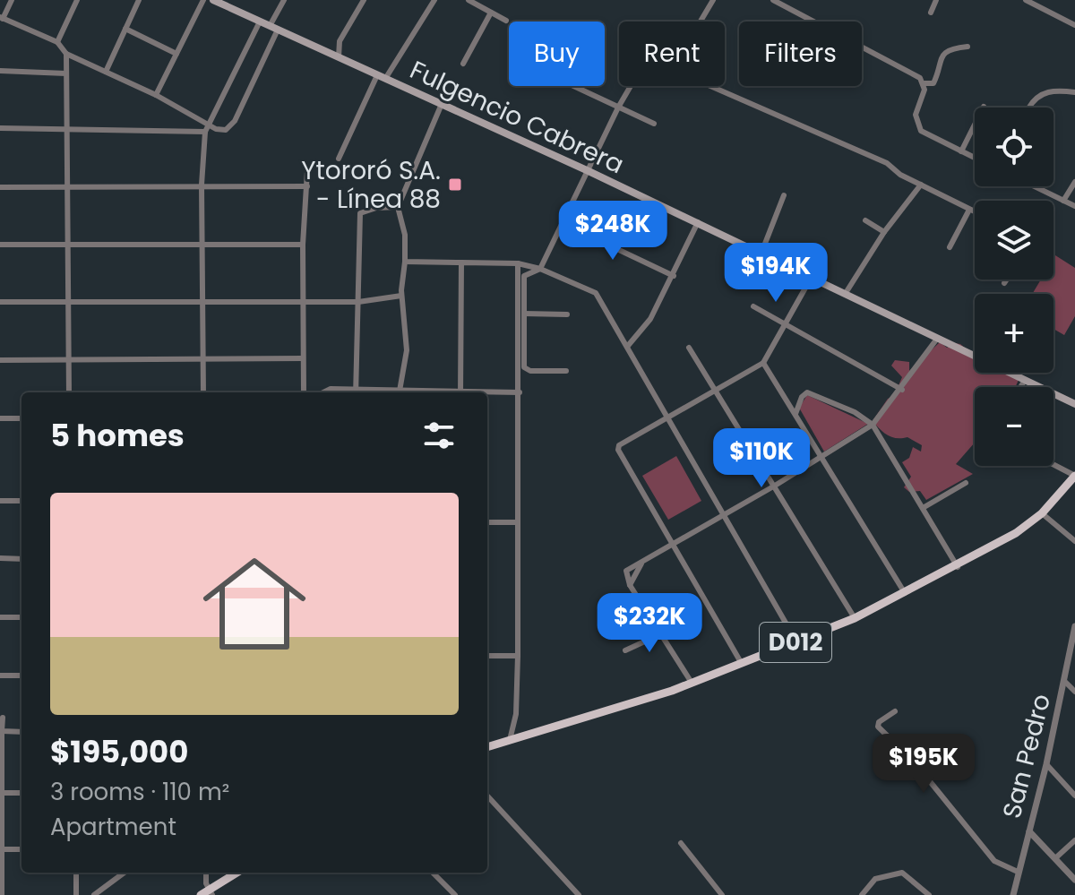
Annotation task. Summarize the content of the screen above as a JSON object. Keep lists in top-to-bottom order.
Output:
{
  "streets": {
    "main road": ["Fulgencio Cabrera", "D012"],
    "street": ["San Pedro"]
  },
  "places": {
    "transit": ["Ytororó S.A. - Línea 88"]
  },
  "page": {
    "chip": ["Buy", "Rent", "Filters"],
    "map_buttons": ["+", "−"],
    "price": [
      "$248K",
      "$194K",
      "$110K",
      "$232K",
      "$195K"
    ],
    "heading": "5 homes",
    "list": [
      {
        "name": "$195,000",
        "note": "3 rooms · 110 m² · Apartment"
      }
    ]
  }
}
